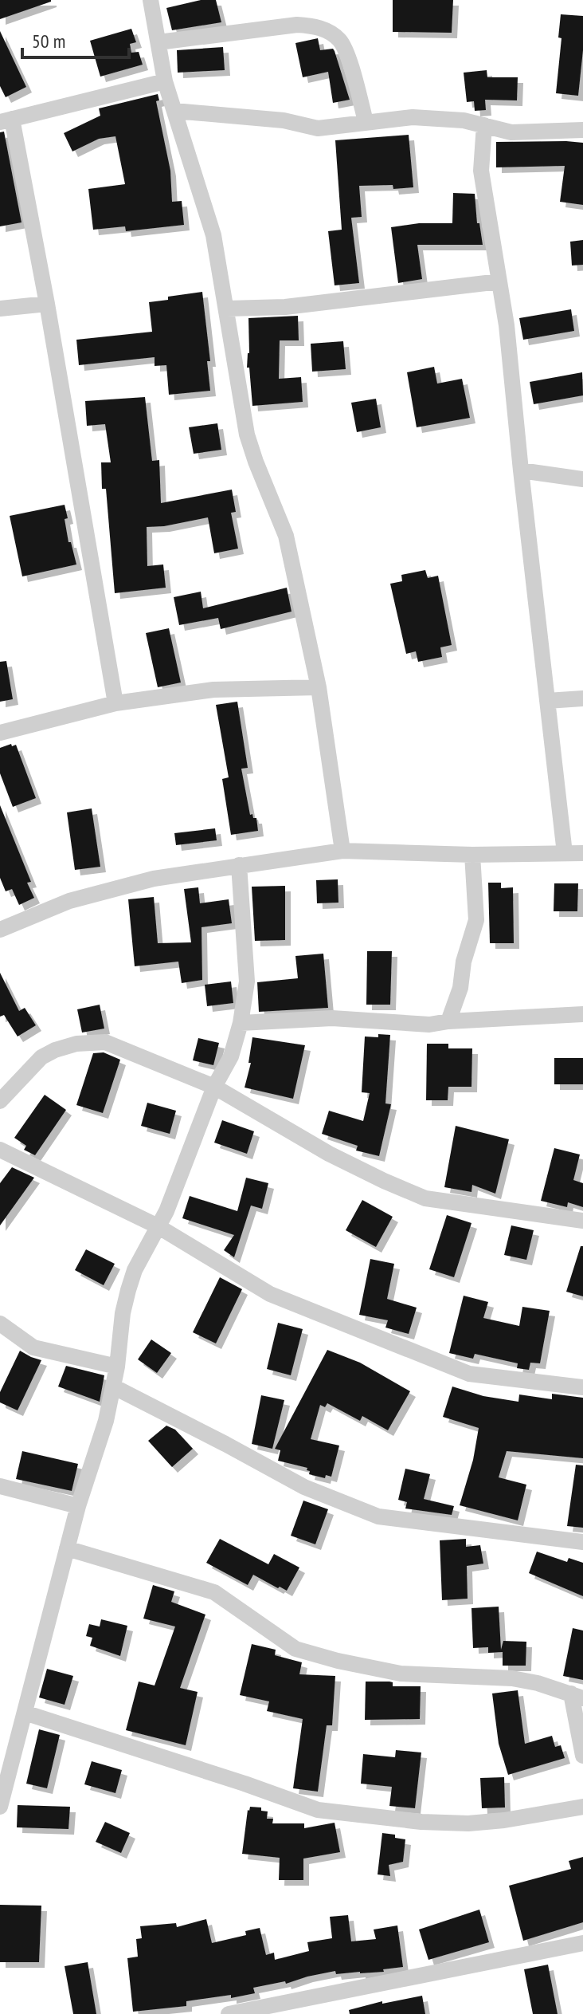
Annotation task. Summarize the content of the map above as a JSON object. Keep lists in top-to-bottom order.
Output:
{
  "scale_bar": "50 m"
}
